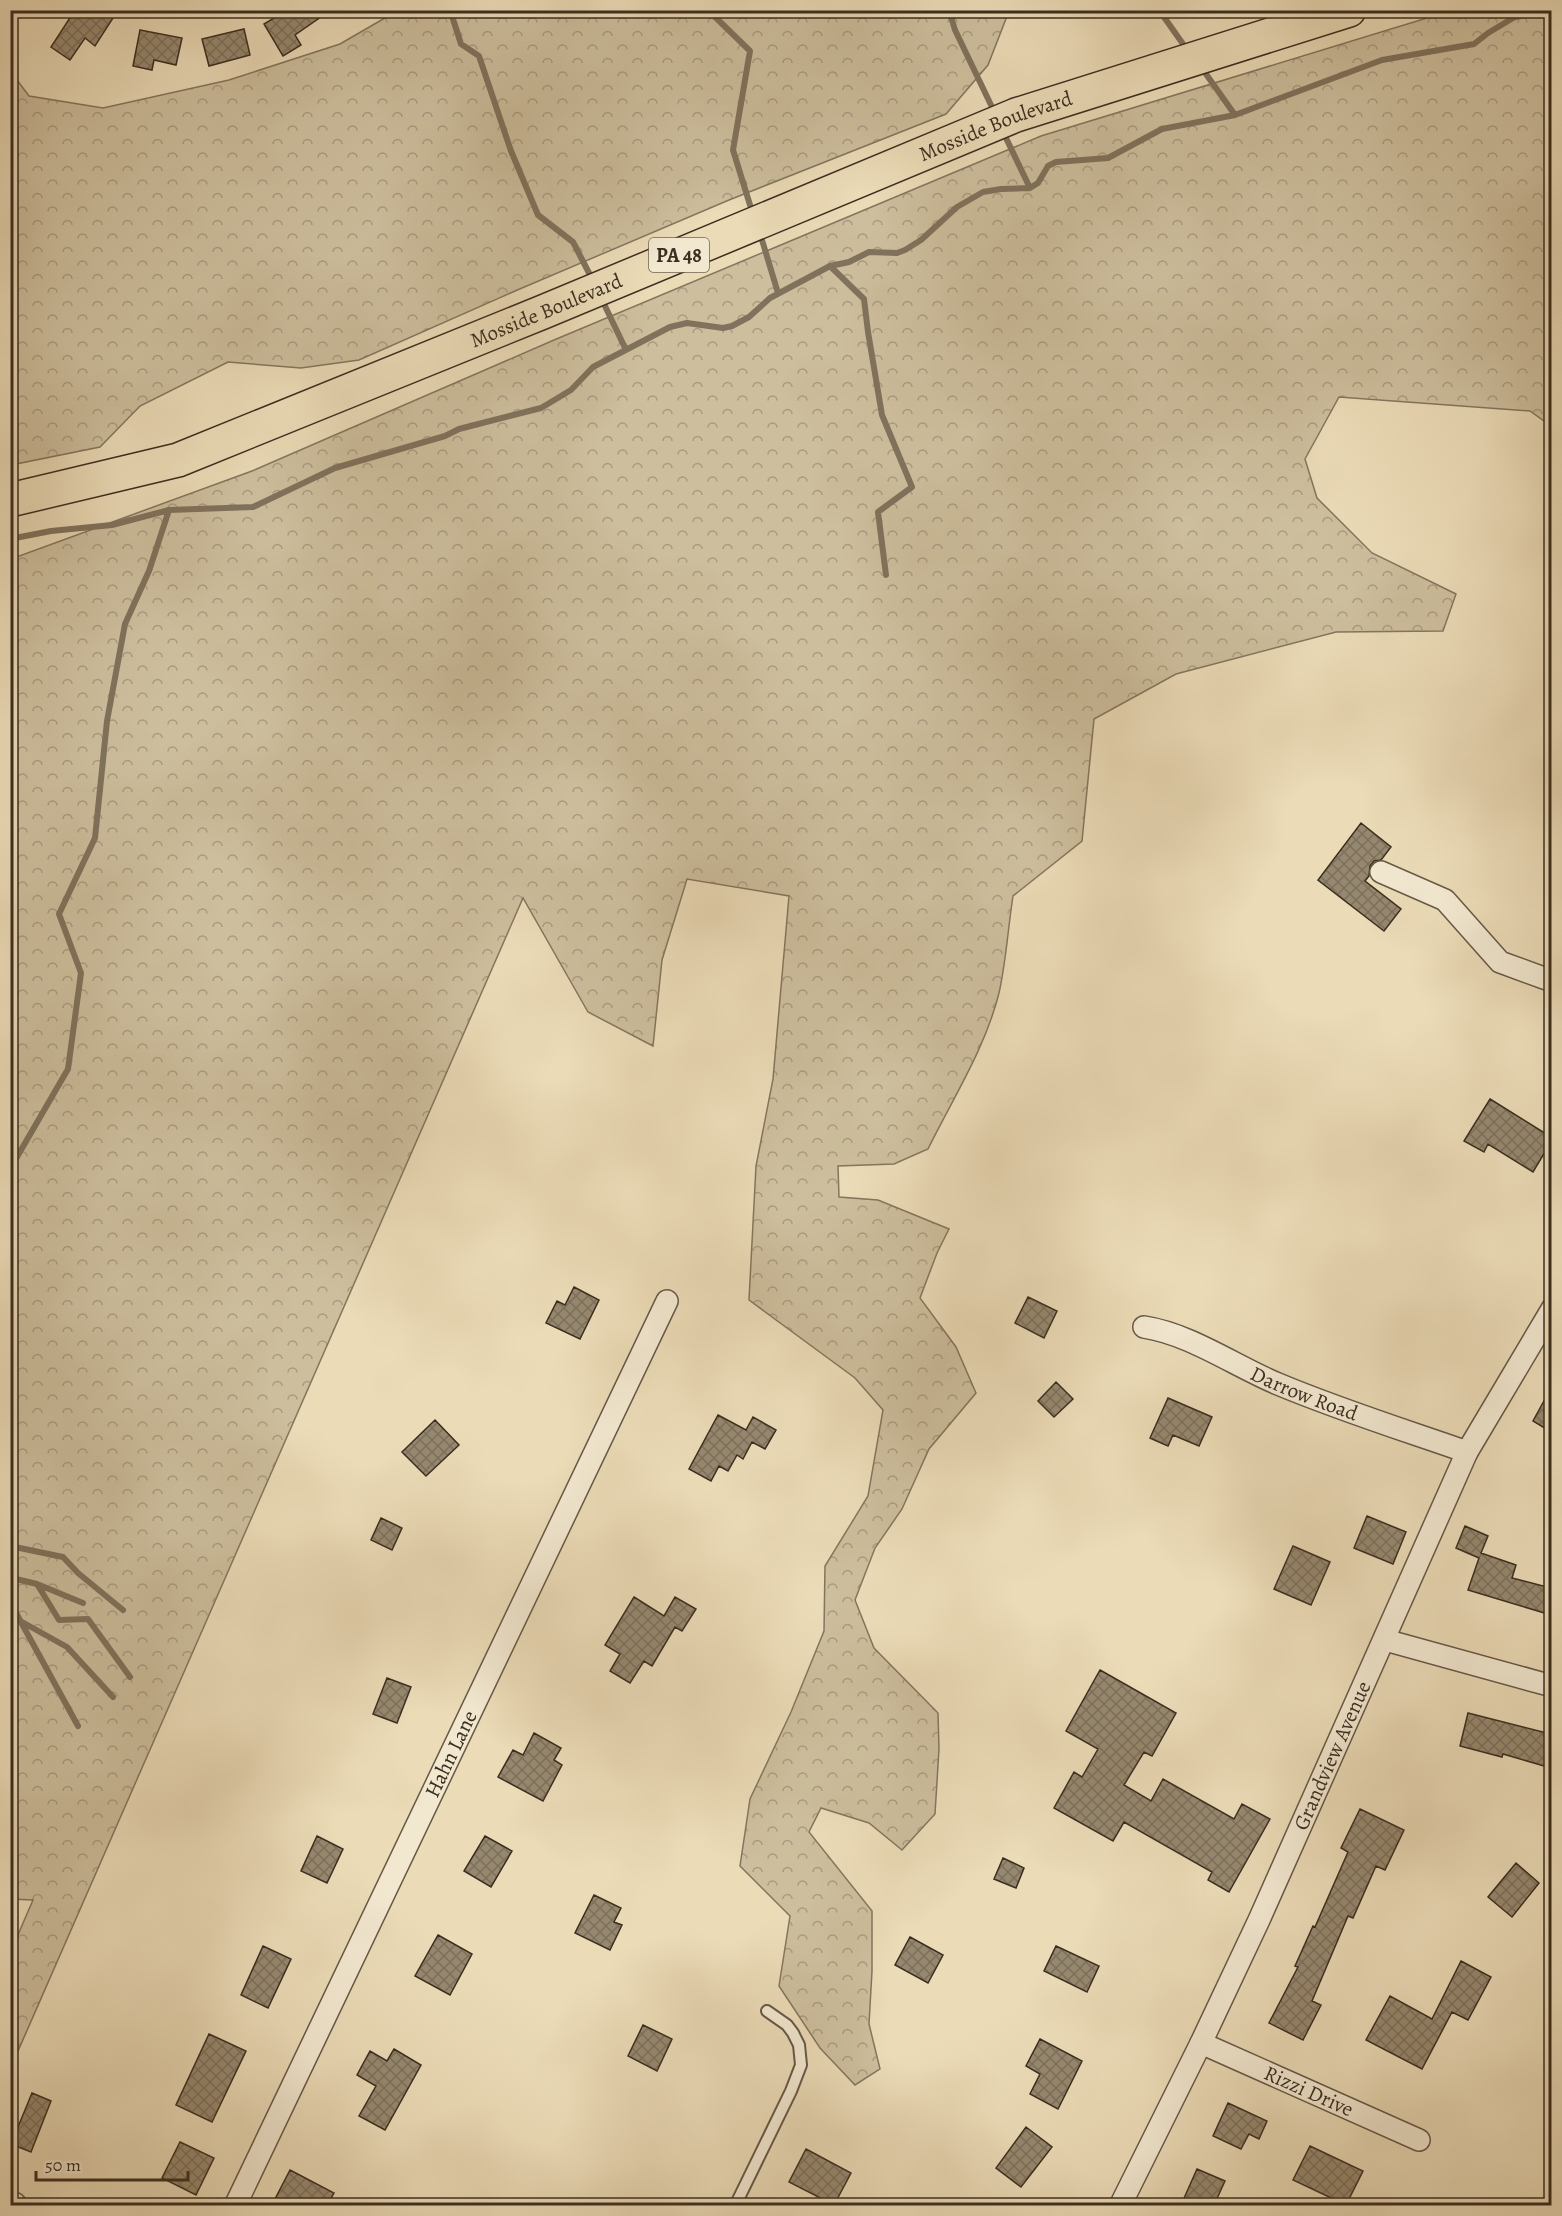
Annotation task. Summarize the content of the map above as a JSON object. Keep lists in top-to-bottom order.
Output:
{
  "streets": {
    "main road": ["Mosside Boulevard", "PA 48"],
    "street": [
      "Darrow Road",
      "Hahn Lane",
      "Grandview Avenue",
      "Rizzi Drive"
    ]
  },
  "crossings": [
    ["Darrow Road", "Grandview Avenue"],
    ["Grandview Avenue", "Rizzi Drive"]
  ],
  "scale_bar": "50 m"
}
